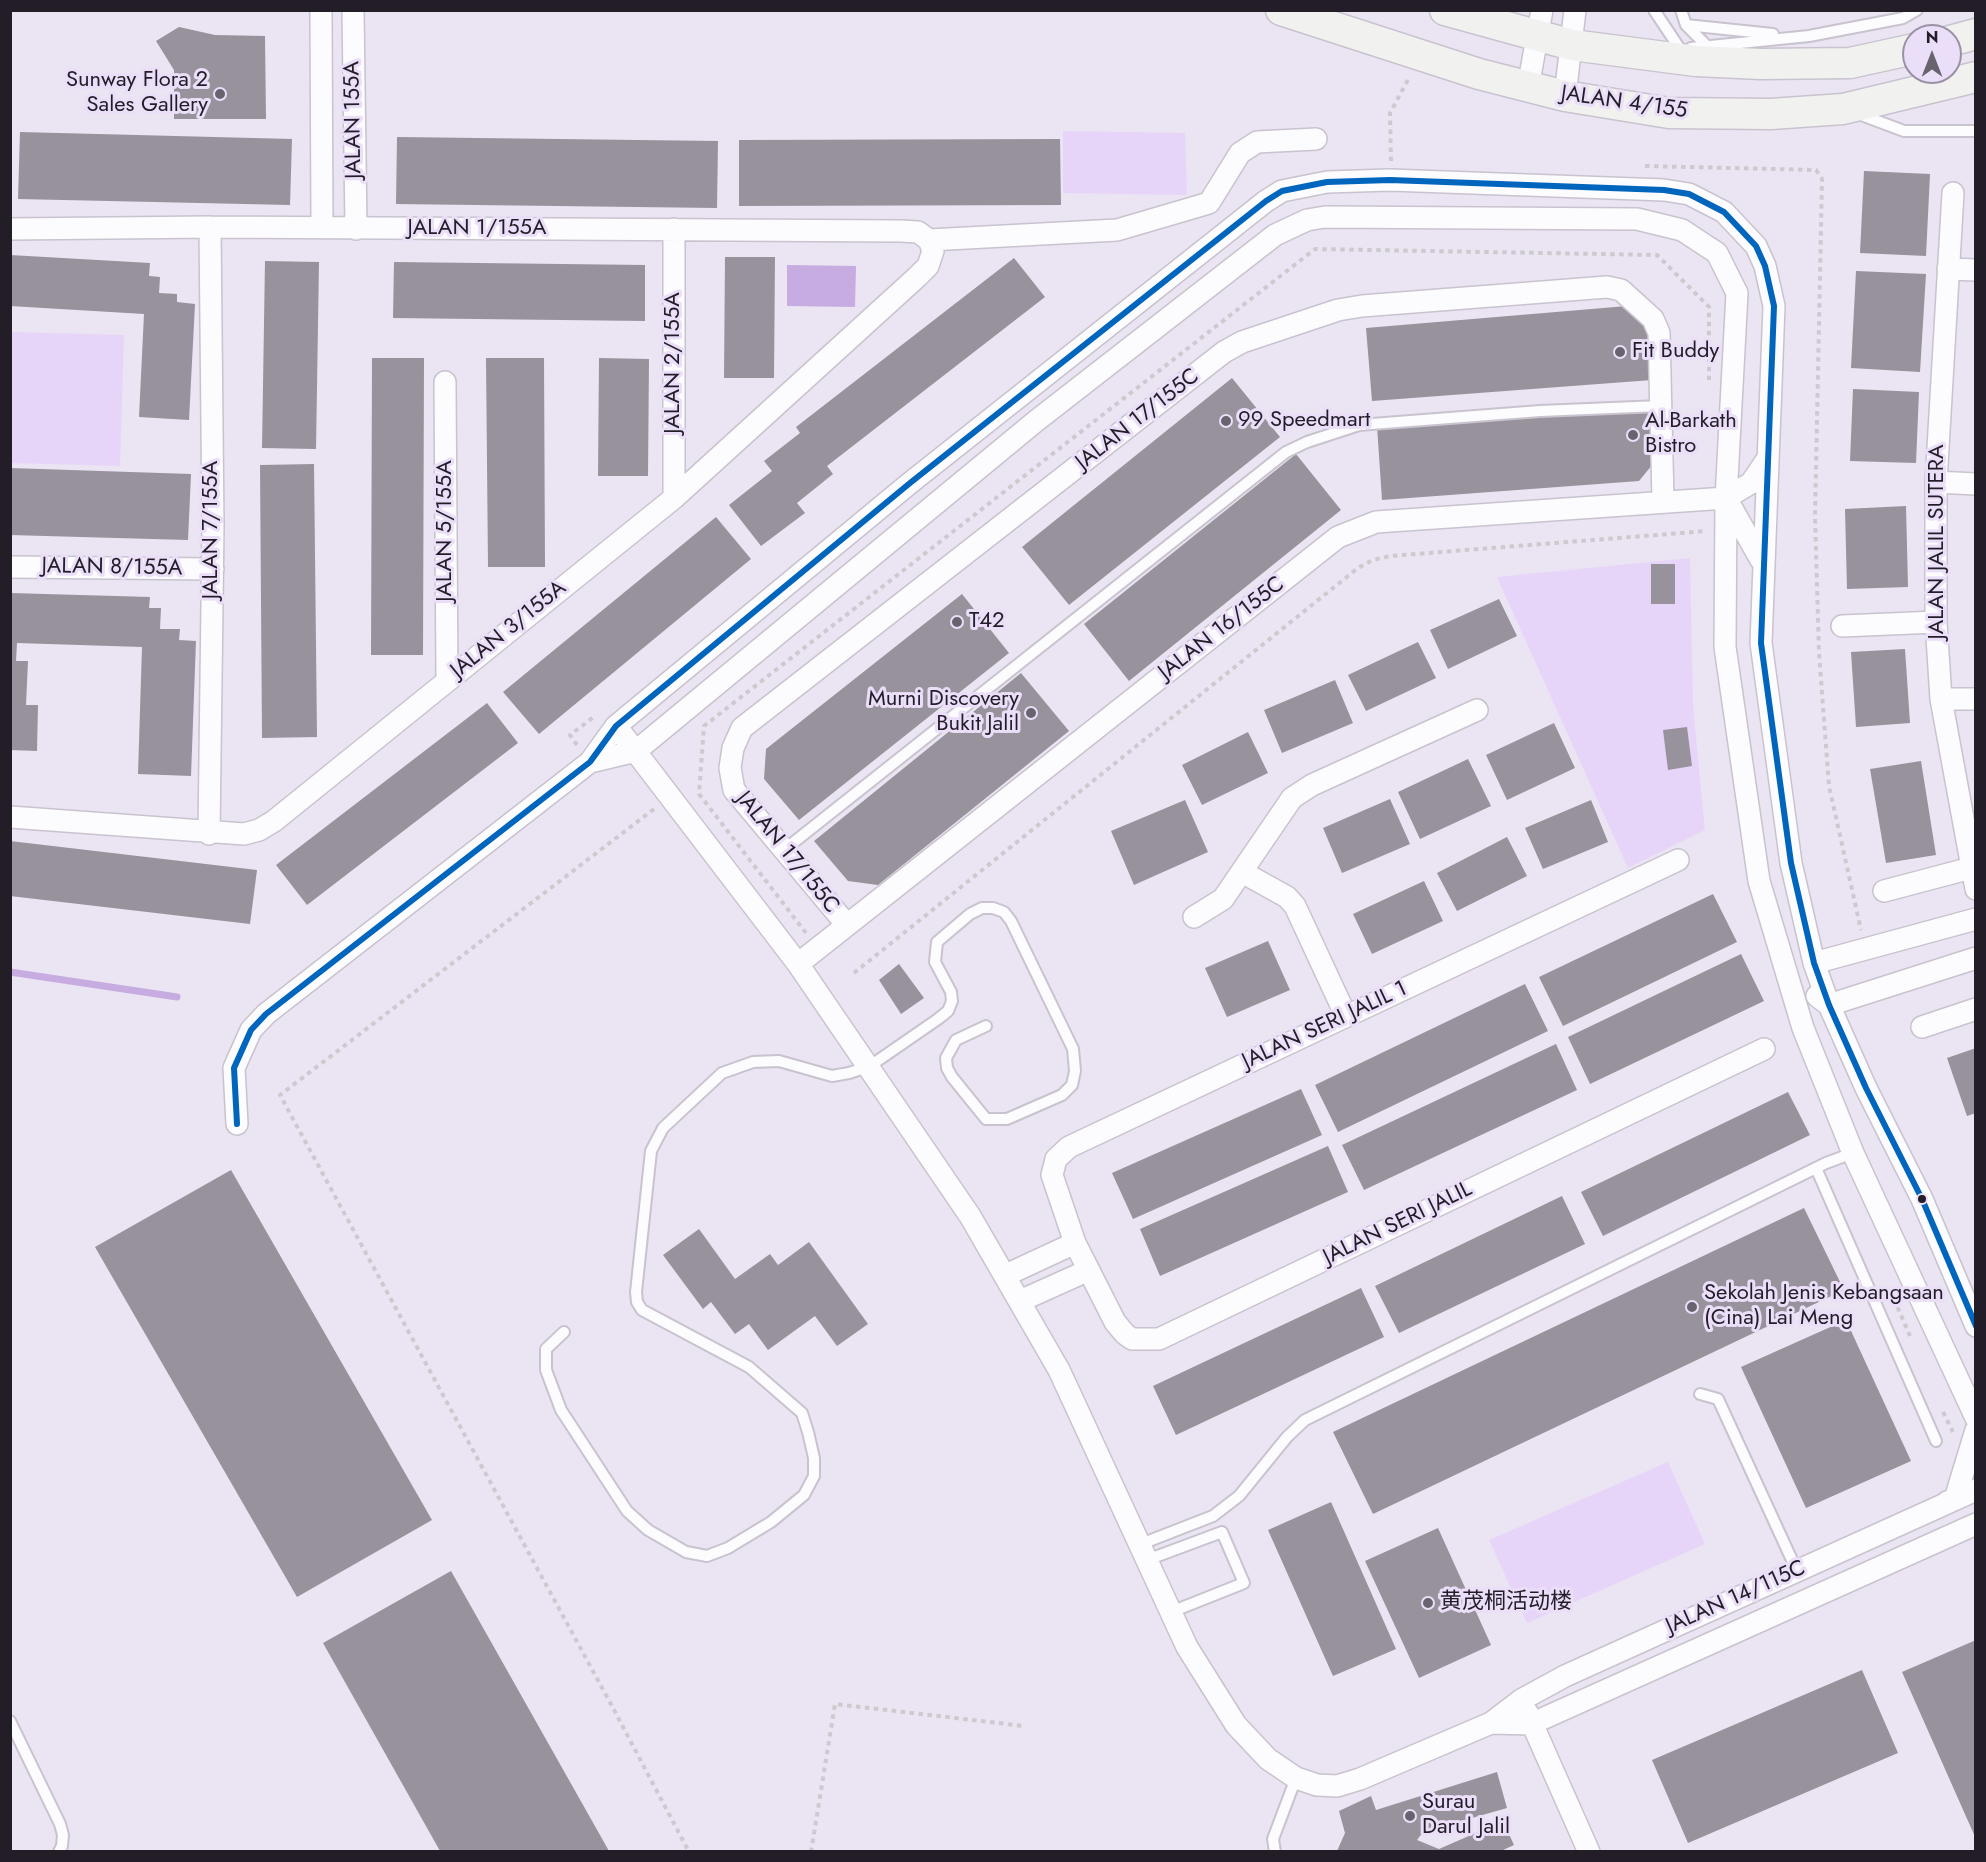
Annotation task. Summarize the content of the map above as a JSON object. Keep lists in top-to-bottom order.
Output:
{
  "streets": {
    "street": [
      "JALAN 4/155",
      "JALAN 155A",
      "JALAN 1/155A",
      "JALAN 2/155A",
      "JALAN 17/155C",
      "JALAN 7/155A",
      "JALAN 5/155A",
      "JALAN JALIL SUTERA",
      "JALAN 8/155A",
      "JALAN 16/155C",
      "JALAN 3/155A",
      "JALAN SERI JALIL 1",
      "JALAN SERI JALIL",
      "JALAN 14/115C"
    ]
  },
  "crossings": [
    ["JALAN 155A", "JALAN 1/155A"],
    ["JALAN 1/155A", "JALAN 2/155A"],
    ["JALAN 1/155A", "JALAN 7/155A"],
    ["JALAN 1/155A", "JALAN 3/155A"],
    ["JALAN 2/155A", "JALAN 3/155A"],
    ["JALAN 17/155C", "JALAN 16/155C"],
    ["JALAN 7/155A", "JALAN 8/155A"],
    ["JALAN 7/155A", "JALAN 3/155A"],
    ["JALAN 5/155A", "JALAN 3/155A"],
    ["JALAN SERI JALIL 1", "JALAN SERI JALIL"]
  ],
  "places": [
    "Sunway Flora 2 Sales Gallery",
    "Fit Buddy",
    "99 Speedmart",
    "Al-Barkath Bistro",
    "T42",
    "Murni Discovery Bukit Jalil",
    "Sekolah Jenis Kebangsaan (Cina) Lai Meng",
    "黄茂桐活动楼",
    "Surau Darul Jalil"
  ],
  "north": "top"
}
